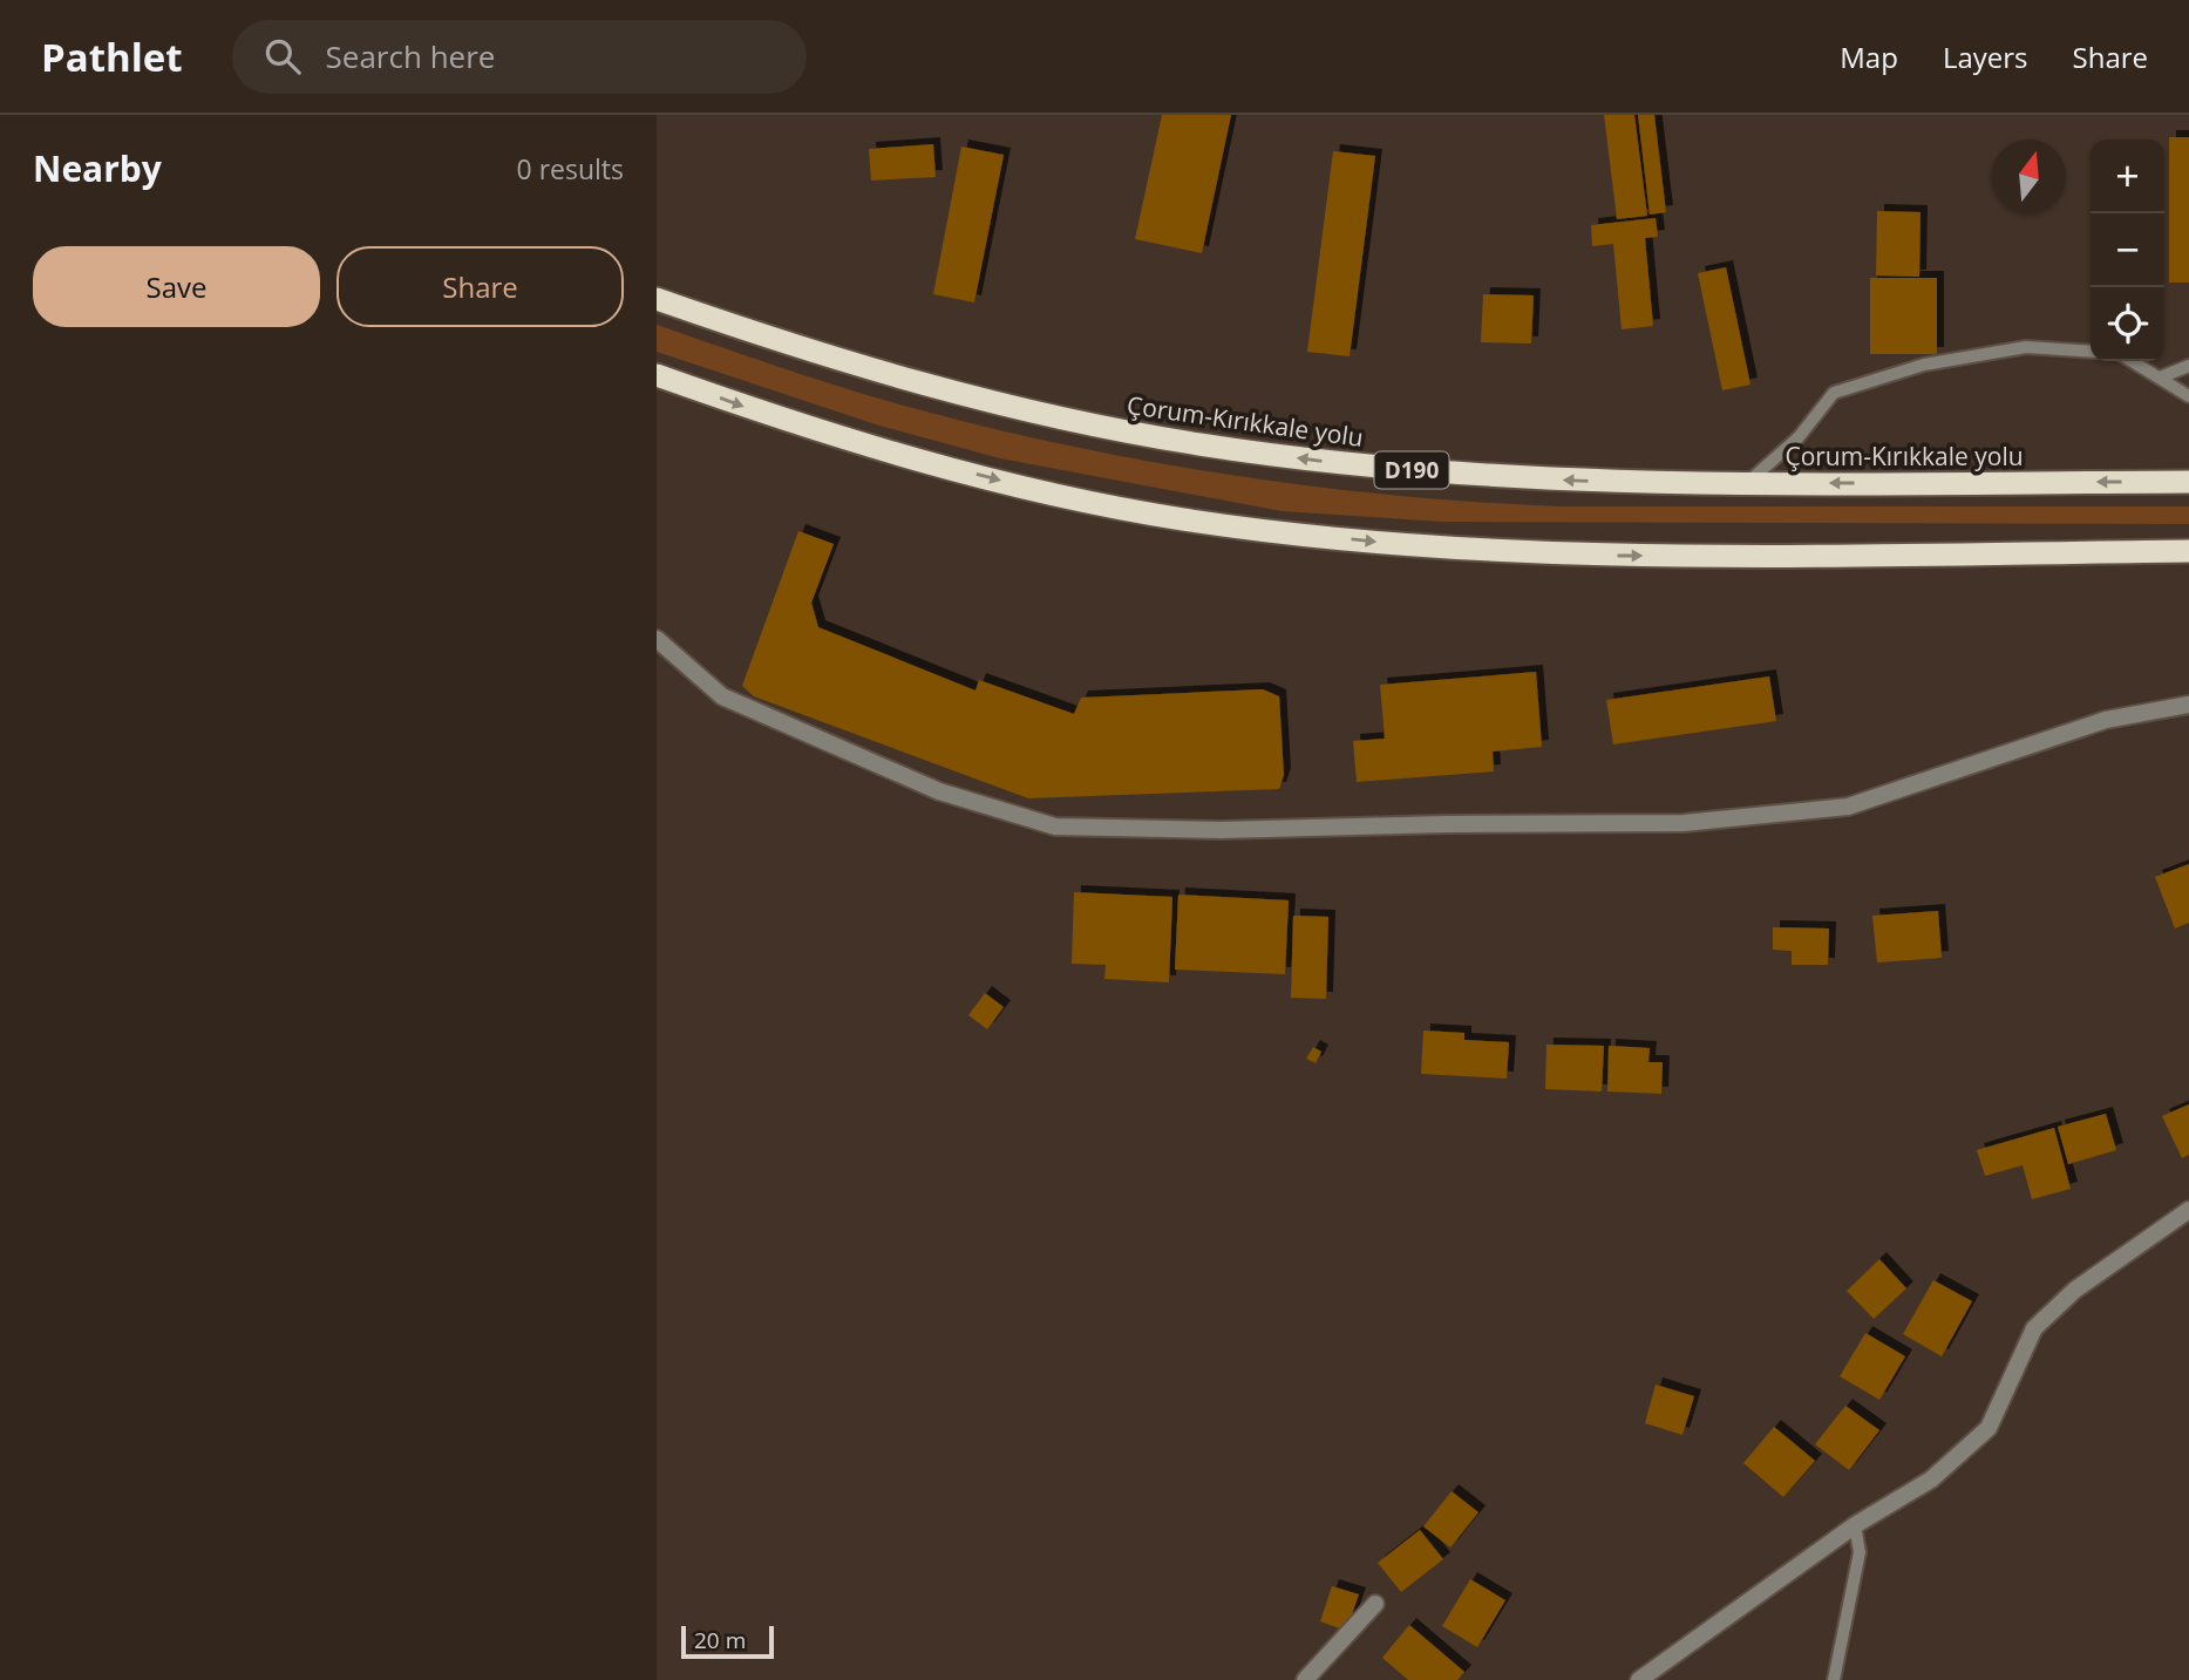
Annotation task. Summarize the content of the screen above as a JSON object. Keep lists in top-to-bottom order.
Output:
{
  "streets": {
    "highway": ["Çorum-Kırıkkale yolu", "D190"]
  },
  "scale_bar": "20 m",
  "north": "top",
  "page": {
    "header": "Pathlet",
    "search": "Search here",
    "nav": ["Map", "Layers", "Share"],
    "heading": ["Nearby", "0 results"],
    "map_buttons": ["+", "−"],
    "buttons": ["Save", "Share"],
    "scale": "20 m"
  }
}
